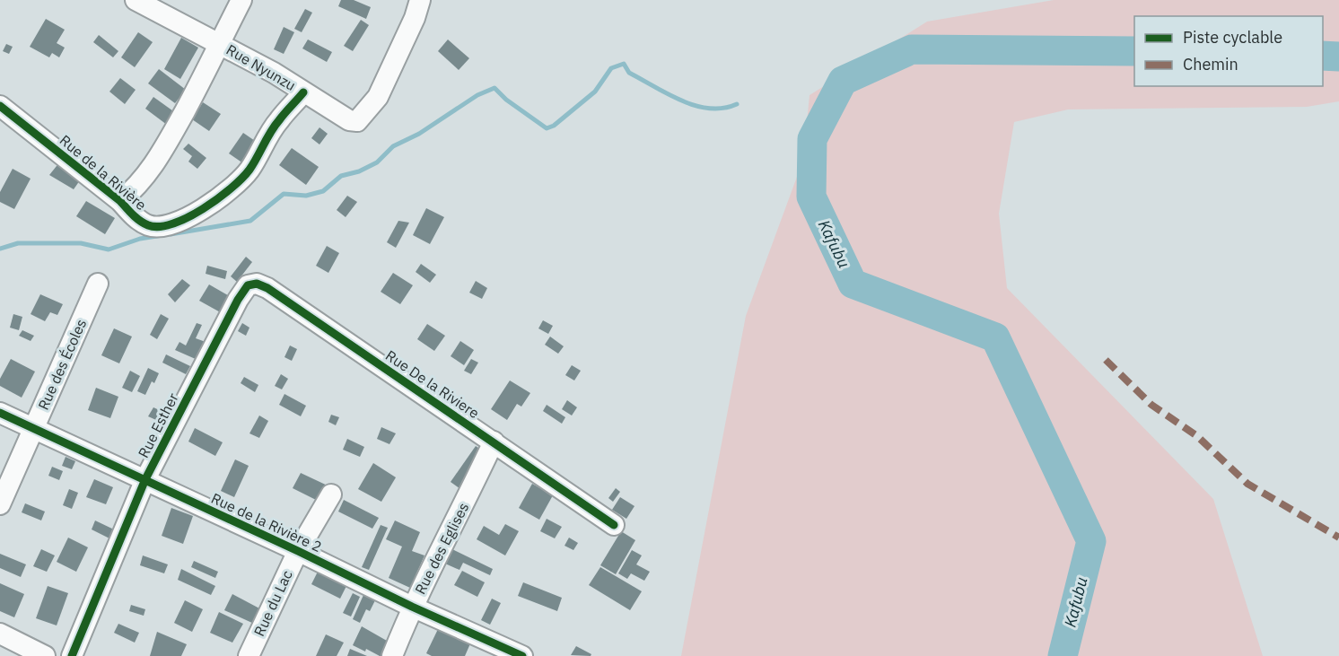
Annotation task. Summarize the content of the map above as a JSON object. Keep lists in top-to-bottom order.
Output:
{
  "streets": {
    "street": [
      "Rue Nyunzu",
      "Rue de la Rivière",
      "Rue des Écoles",
      "Rue De la Riviere",
      "Rue Esther",
      "Rue de la Rivière 2",
      "Rue des Eglises",
      "Rue du Lac"
    ]
  },
  "crossings": [
    ["Rue Nyunzu", "Rue de la Rivière"],
    ["Rue des Écoles", "Rue de la Rivière 2"],
    ["Rue De la Riviere", "Rue Esther"],
    ["Rue De la Riviere", "Rue des Eglises"],
    ["Rue Esther", "Rue de la Rivière 2"],
    ["Rue de la Rivière 2", "Rue des Eglises"],
    ["Rue de la Rivière 2", "Rue du Lac"]
  ],
  "water": ["Kafubu"],
  "legend": ["Piste cyclable", "Chemin"]
}
